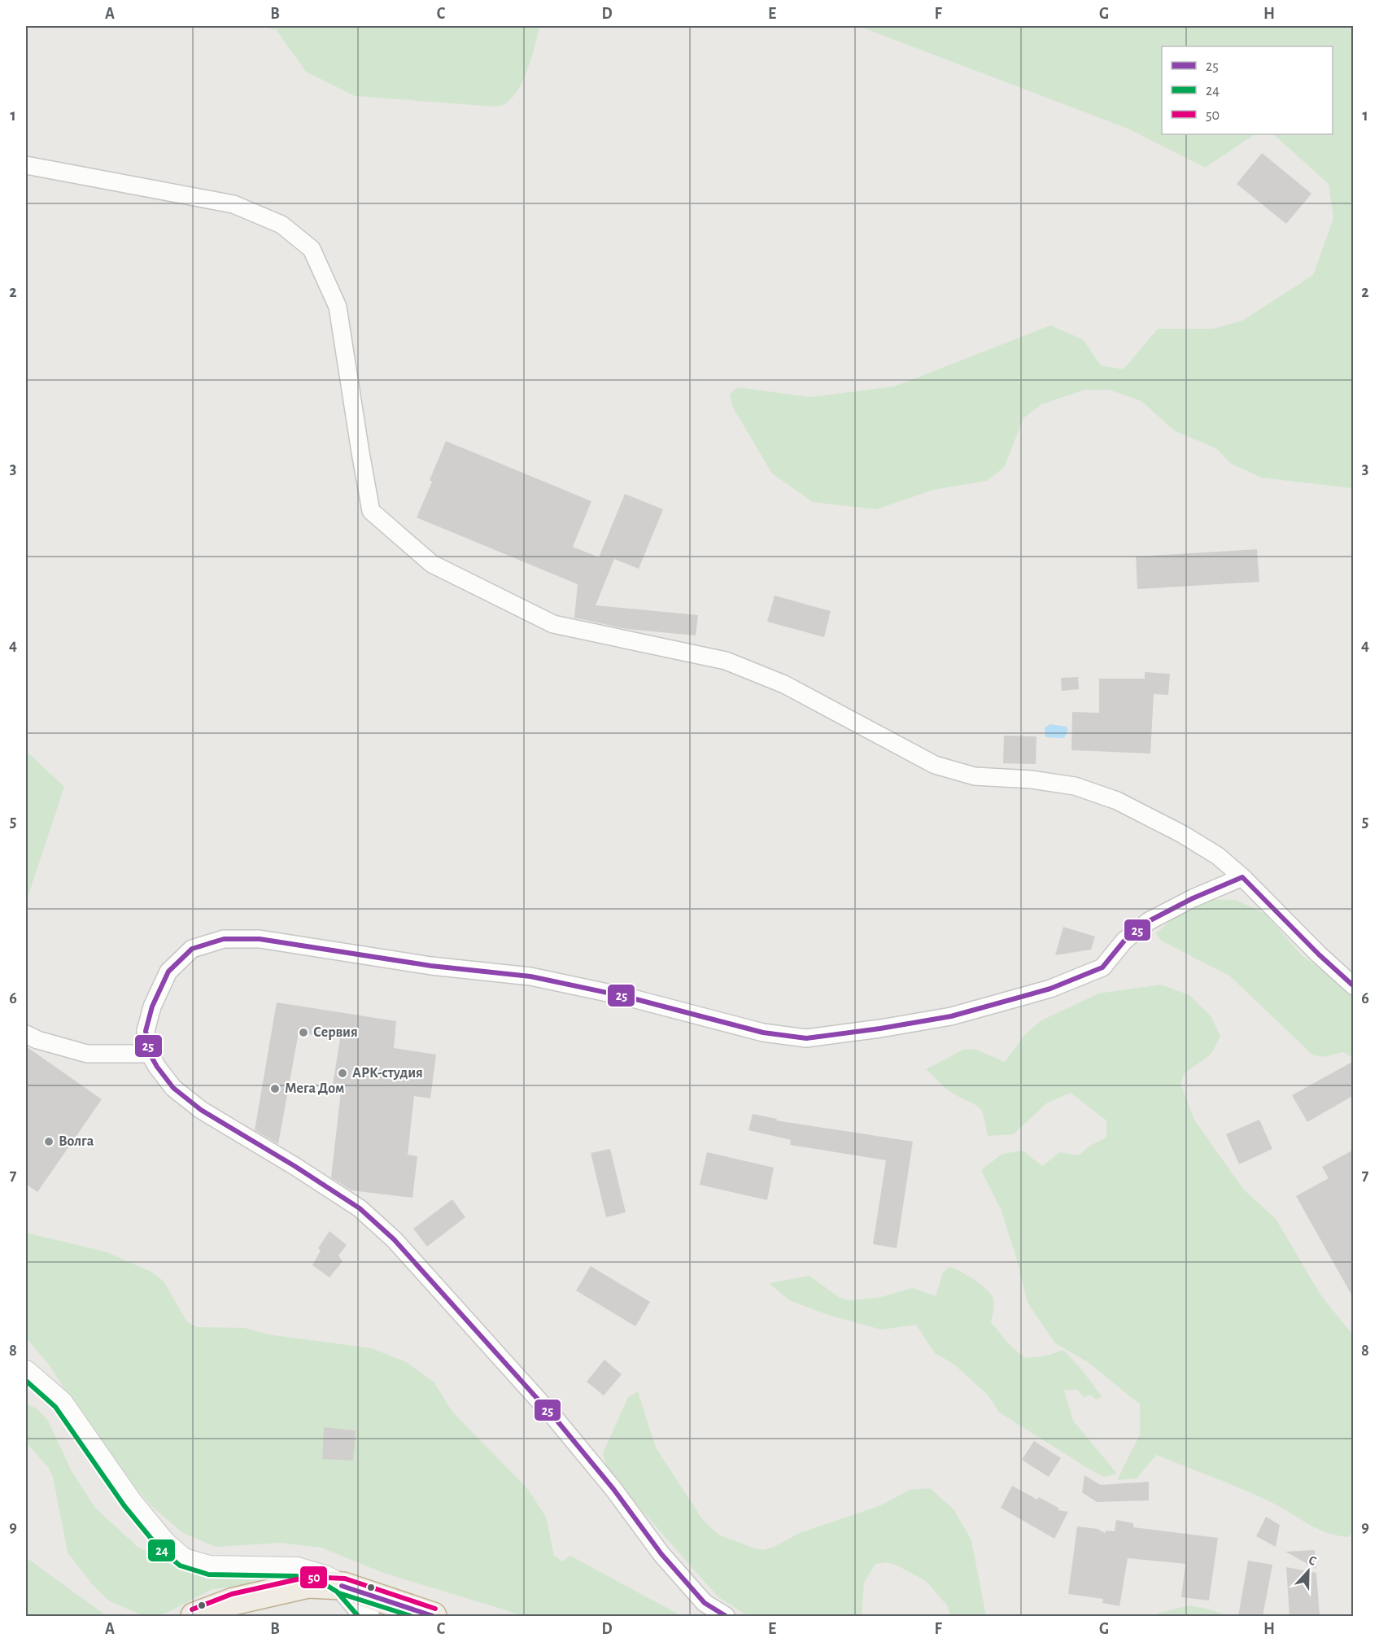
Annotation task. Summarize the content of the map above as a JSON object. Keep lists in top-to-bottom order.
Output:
{
  "places": [
    "Сервия",
    "АРК-студия",
    "Мега Дом",
    "Волга"
  ],
  "lines": ["transit line 25", "transit line 24", "transit line 50"],
  "legend": ["25", "24", "50"],
  "north": "top",
  "grid": {
    "columns": [
      "A",
      "B",
      "C",
      "D",
      "E",
      "F",
      "G",
      "H"
    ],
    "rows": [
      "1",
      "2",
      "3",
      "4",
      "5",
      "6",
      "7",
      "8",
      "9"
    ]
  }
}
